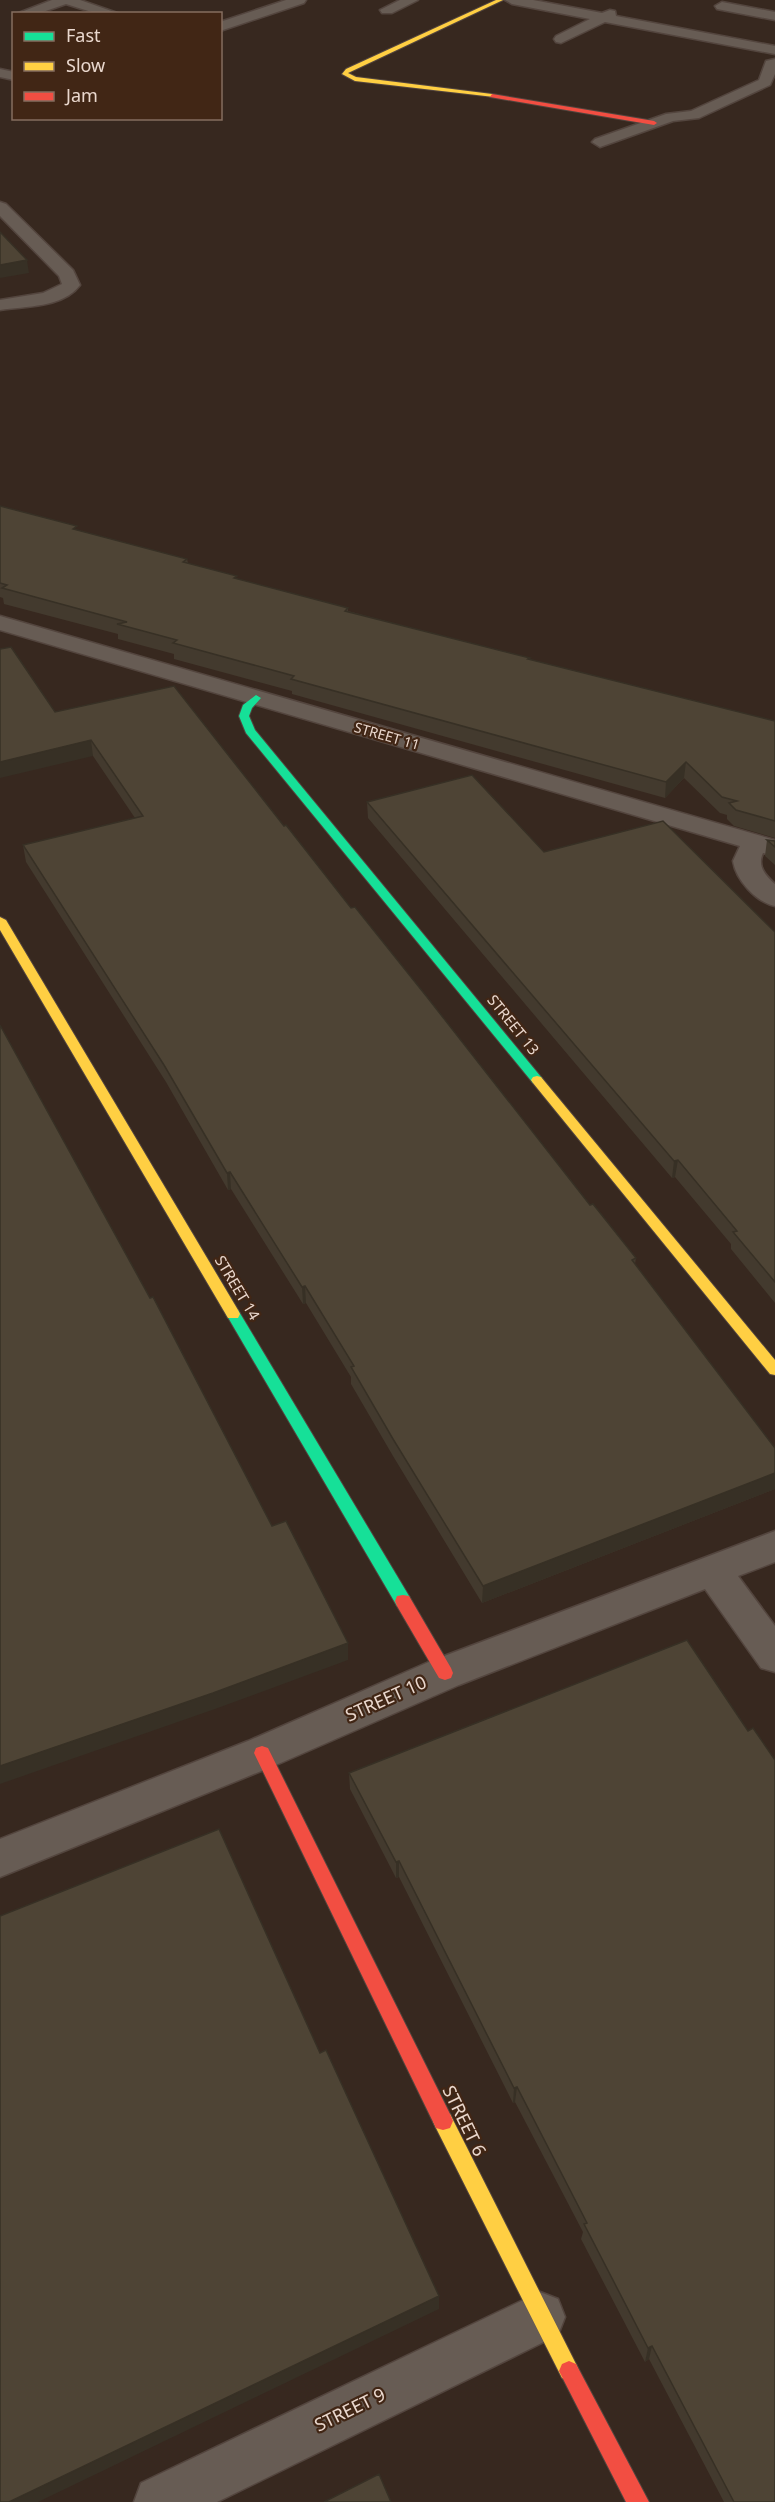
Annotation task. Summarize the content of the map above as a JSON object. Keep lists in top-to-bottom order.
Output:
{
  "streets": {
    "street": [
      "STREET 11",
      "STREET 13",
      "STREET 14",
      "STREET 10",
      "STREET 6",
      "STREET 9"
    ]
  },
  "crossings": [
    ["STREET 11", "STREET 13"],
    ["STREET 14", "STREET 10"],
    ["STREET 10", "STREET 6"],
    ["STREET 6", "STREET 9"]
  ],
  "legend": ["Fast", "Slow", "Jam"]
}
